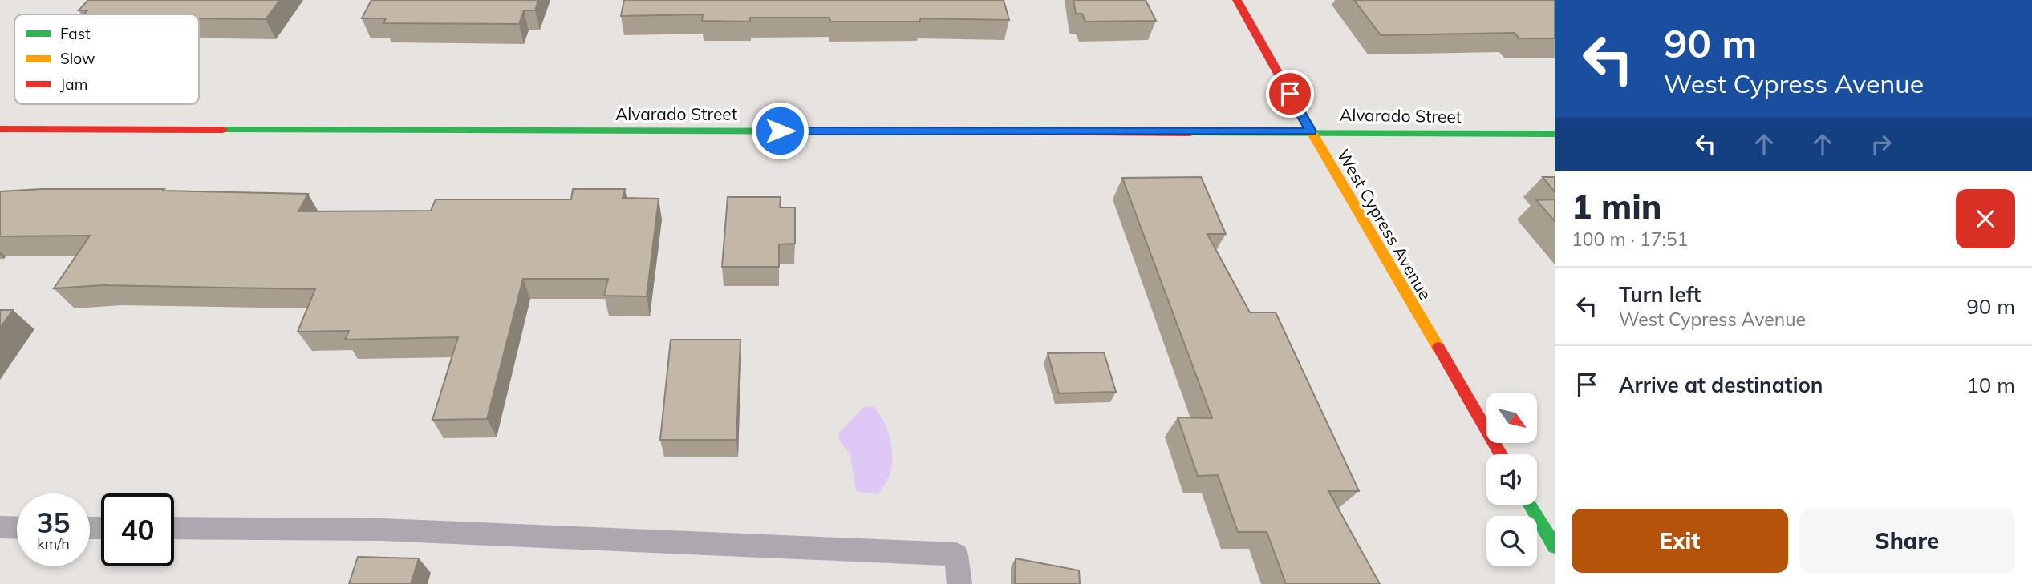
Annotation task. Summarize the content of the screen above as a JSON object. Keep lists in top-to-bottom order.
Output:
{
  "streets": {
    "street": ["Alvarado Street", "West Cypress Avenue"]
  },
  "crossings": [
    ["Alvarado Street", "West Cypress Avenue"]
  ],
  "legend": ["Fast", "Slow", "Jam"],
  "north": "bottom right",
  "page": {
    "turn": ["90 m", "West Cypress Avenue"],
    "heading": ["1 min", "100 m · 17:51"],
    "list": [
      {
        "name": "Turn left",
        "note": "West Cypress Avenue",
        "value": "90 m"
      },
      {
        "name": "Arrive at destination",
        "value": "10 m"
      }
    ],
    "speed": "35 km/h",
    "limit": "40",
    "buttons": ["Exit", "Share"]
  }
}
